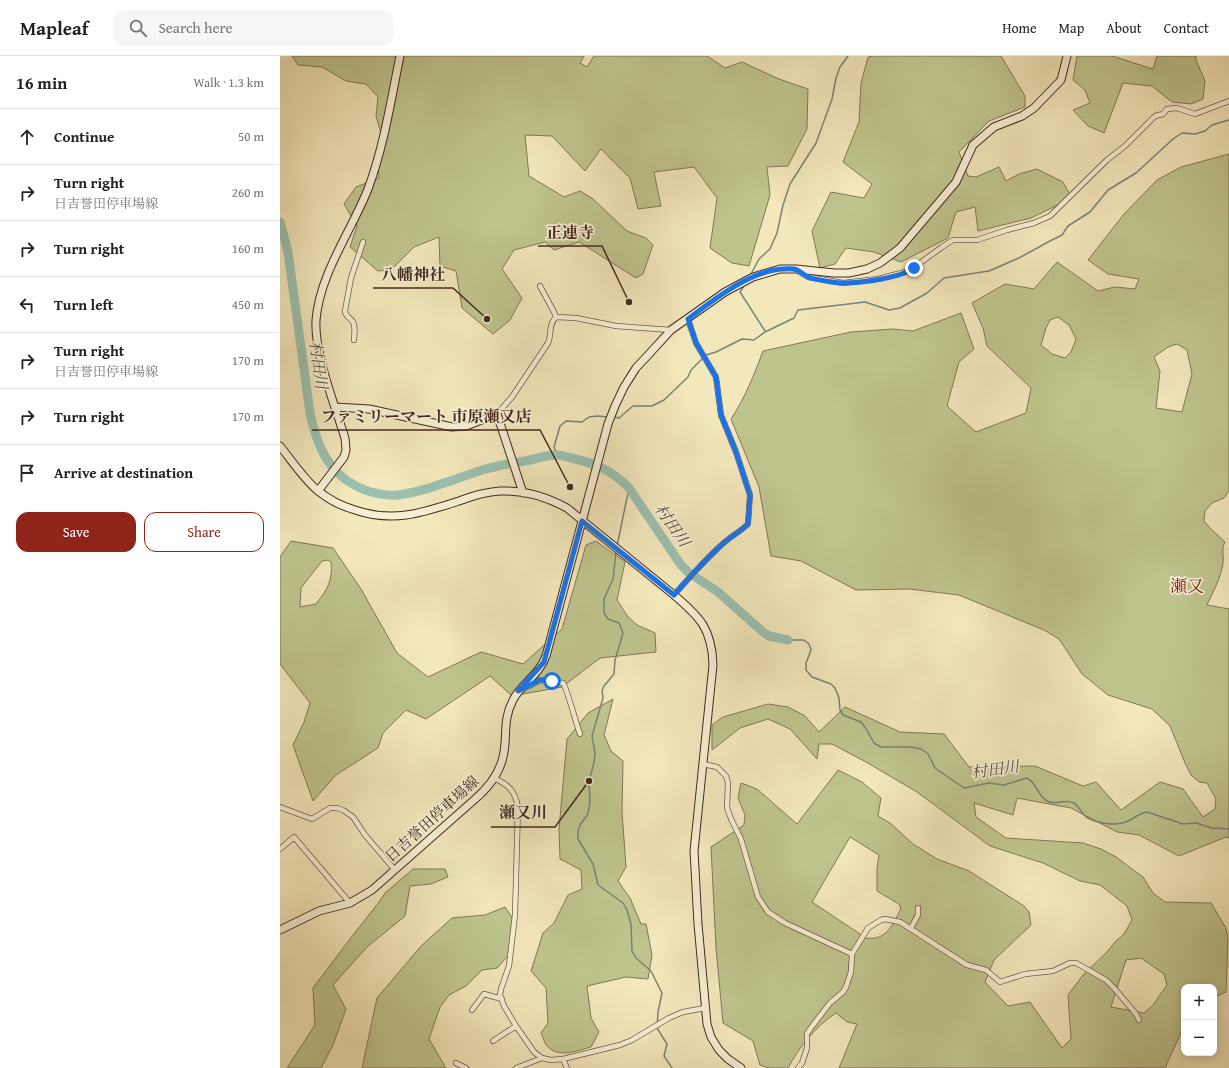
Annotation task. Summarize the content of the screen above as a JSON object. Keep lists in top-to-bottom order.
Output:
{
  "streets": {
    "main road": ["日吉誉田停車場線"]
  },
  "districts": ["瀬又"],
  "water": ["村田川"],
  "places": [
    "正連寺",
    "八幡神社",
    "ファミリーマート 市原瀬又店",
    "瀬又川"
  ],
  "page": {
    "header": "Mapleaf",
    "search": "Search here",
    "nav": [
      "Home",
      "Map",
      "About",
      "Contact"
    ],
    "heading": ["16 min", "Walk · 1.3 km"],
    "list": [
      ["Continue", "50 m"],
      ["Turn right", "日吉誉田停車場線", "260 m"],
      ["Turn right", "160 m"],
      ["Turn left", "450 m"],
      ["Turn right", "日吉誉田停車場線", "170 m"],
      ["Turn right", "170 m"],
      "Arrive at destination"
    ],
    "buttons": ["Save", "Share"],
    "map_buttons": ["+", "−"]
  }
}
